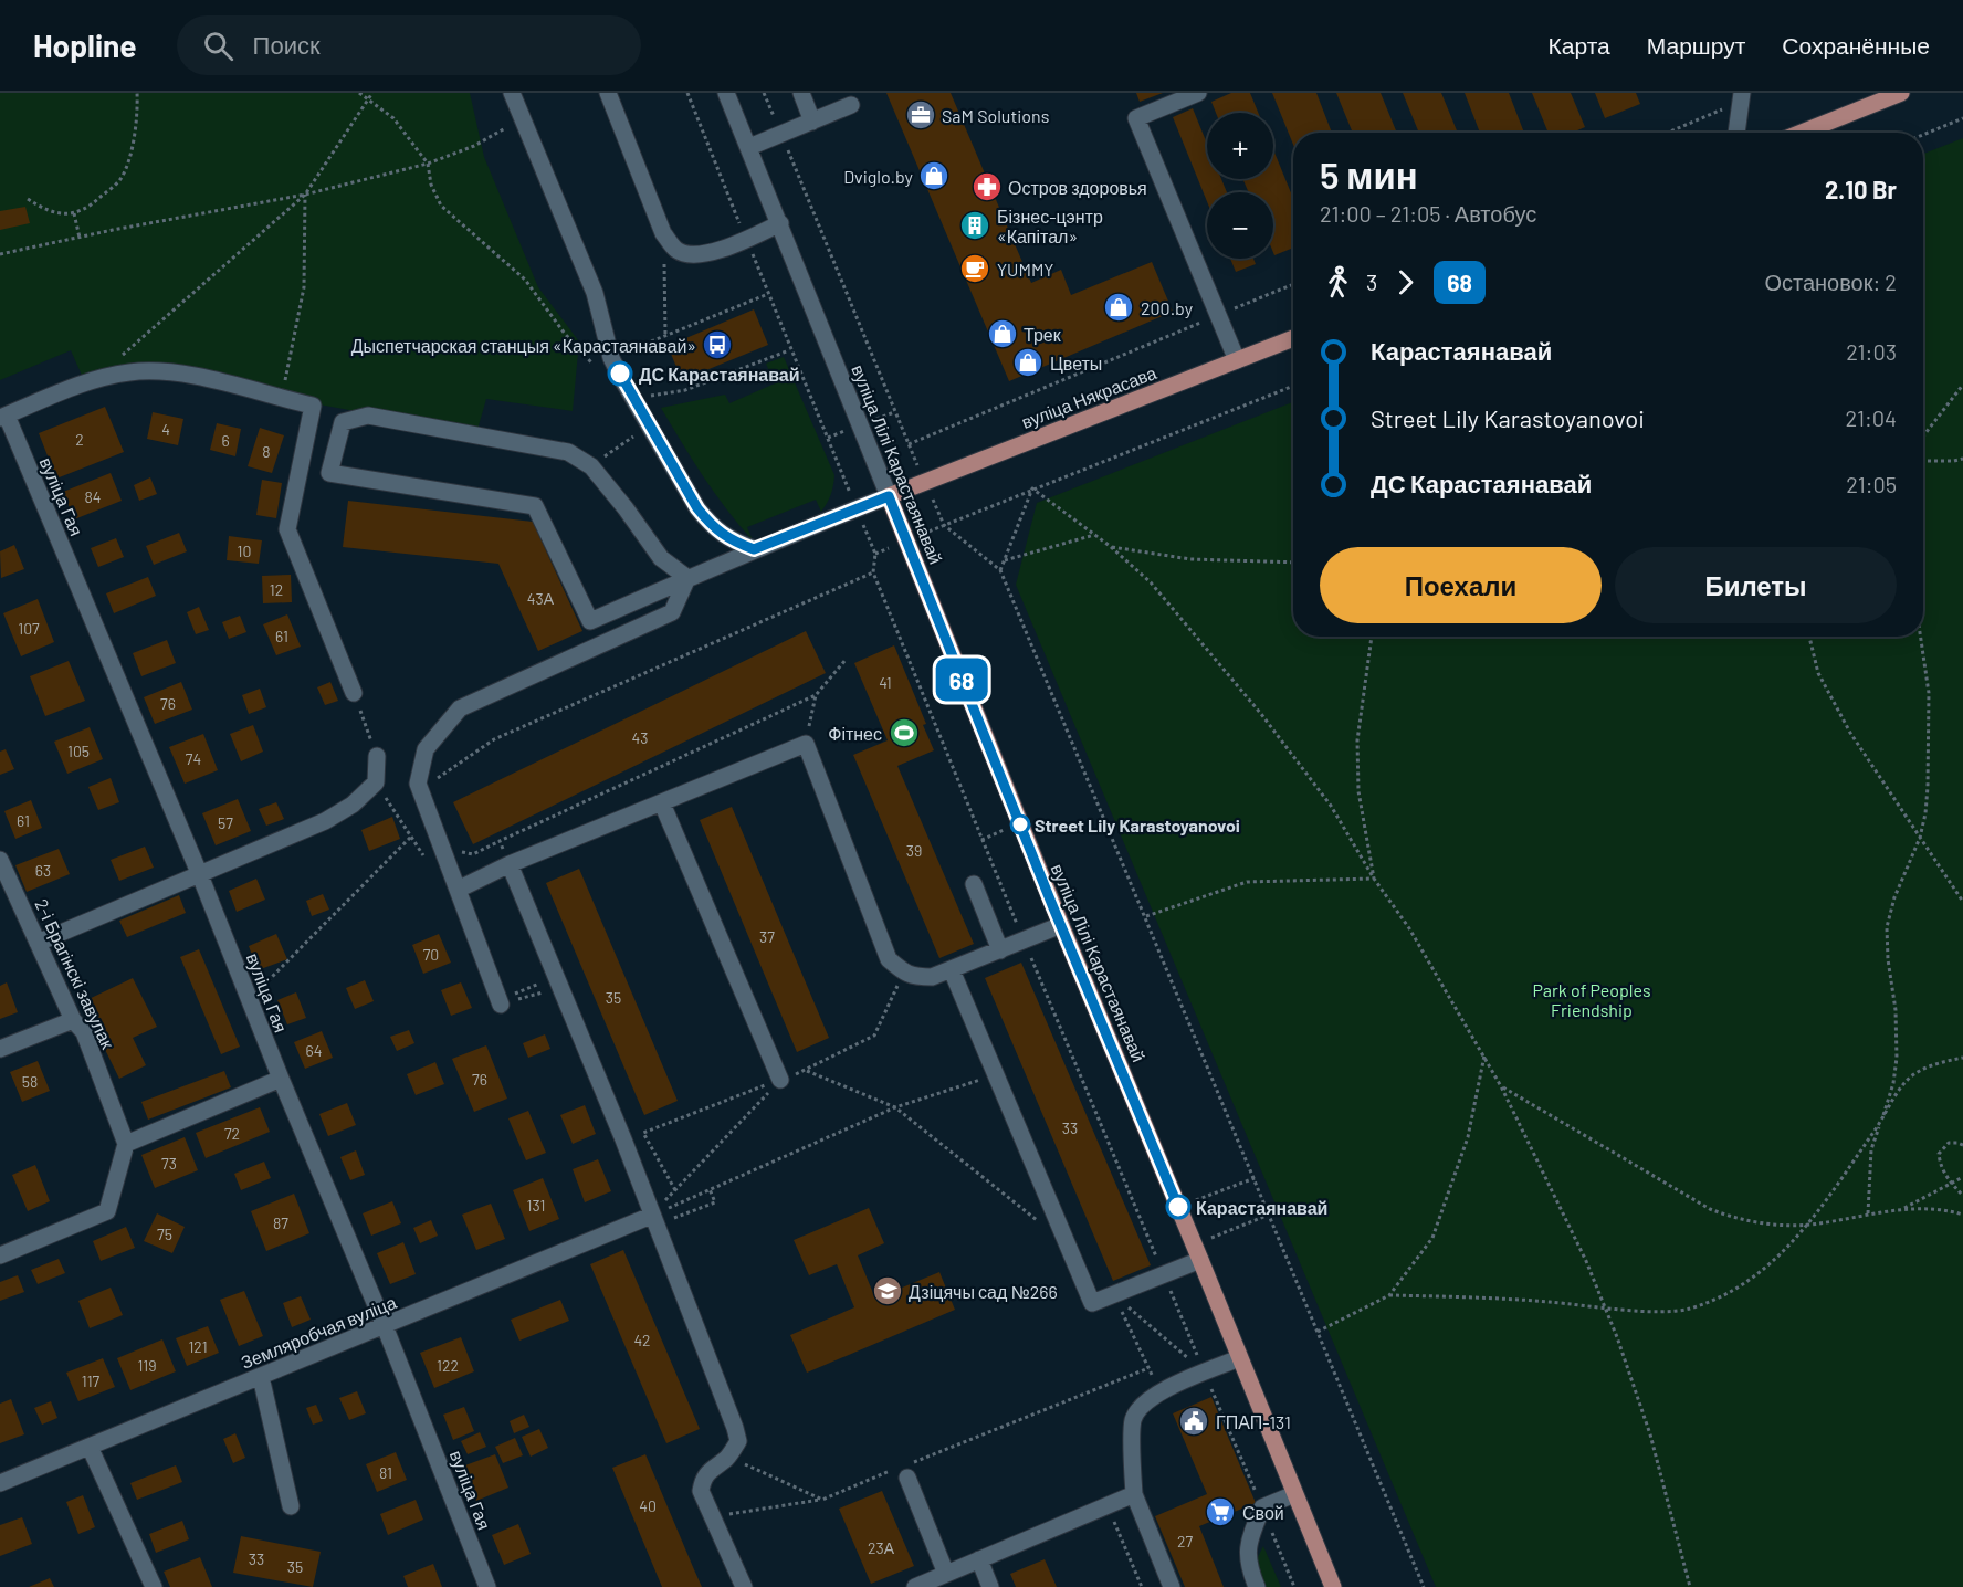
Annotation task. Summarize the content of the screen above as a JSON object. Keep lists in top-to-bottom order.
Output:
{
  "streets": {
    "main road": ["вуліца Някрасава", "вуліца Лілі Карастаянавай"],
    "street": ["вуліца Гая", "2-і Брагінскі завулак", "Земляробчая вуліца"]
  },
  "crossings": [
    ["вуліца Някрасава", "вуліца Лілі Карастаянавай"],
    ["вуліца Гая", "Земляробчая вуліца"]
  ],
  "parks": ["Park of Peoples Friendship"],
  "places": {
    "office": ["SaM Solutions"],
    "shop": [
      "Dviglo.by",
      "200.by",
      "Трек",
      "Цветы"
    ],
    "pharmacy": ["Остров здоровья"],
    "building": ["Бізнес-цэнтр «Капітал»"],
    "cafe": ["YUMMY"],
    "bus stop": ["Дыспетчарская станцыя «Карастаянавай»"],
    "other": ["ДС Карастаянавай", "Street Lily Karastoyanovoi", "Карастаянавай"],
    "sports": ["Фітнес"],
    "school or university": ["Дзіцячы сад №266"],
    "public building": ["ГПАП-131"],
    "supermarket": ["Свой"]
  },
  "lines": ["bus line 68"],
  "house_numbers": [
    "4",
    "2",
    "6",
    "8",
    "84",
    "10",
    "12",
    "43А",
    "107",
    "61",
    "41",
    "76",
    "43",
    "105",
    "74",
    "61",
    "57",
    "39",
    "63",
    "37",
    "70",
    "35",
    "64",
    "76",
    "58",
    "33",
    "72",
    "73",
    "131",
    "87",
    "75",
    "42",
    "121",
    "119",
    "122",
    "117",
    "81",
    "40",
    "27",
    "23А",
    "33",
    "35"
  ],
  "page": {
    "header": "Hopline",
    "search": "Поиск",
    "nav": ["Карта", "Маршрут", "Сохранённые"],
    "on_map": "68",
    "map_buttons": ["+", "−"],
    "heading": ["5 мин", "21:00 – 21:05 · Автобус", "2.10 Br"],
    "legs": ["3", "68", "Остановок: 2"],
    "list": [
      {
        "name": "Карастаянавай",
        "value": "21:03"
      },
      {
        "name": "Street Lily Karastoyanovoi",
        "value": "21:04"
      },
      {
        "name": "ДС Карастаянавай",
        "value": "21:05"
      }
    ],
    "buttons": ["Поехали", "Билеты"]
  }
}
